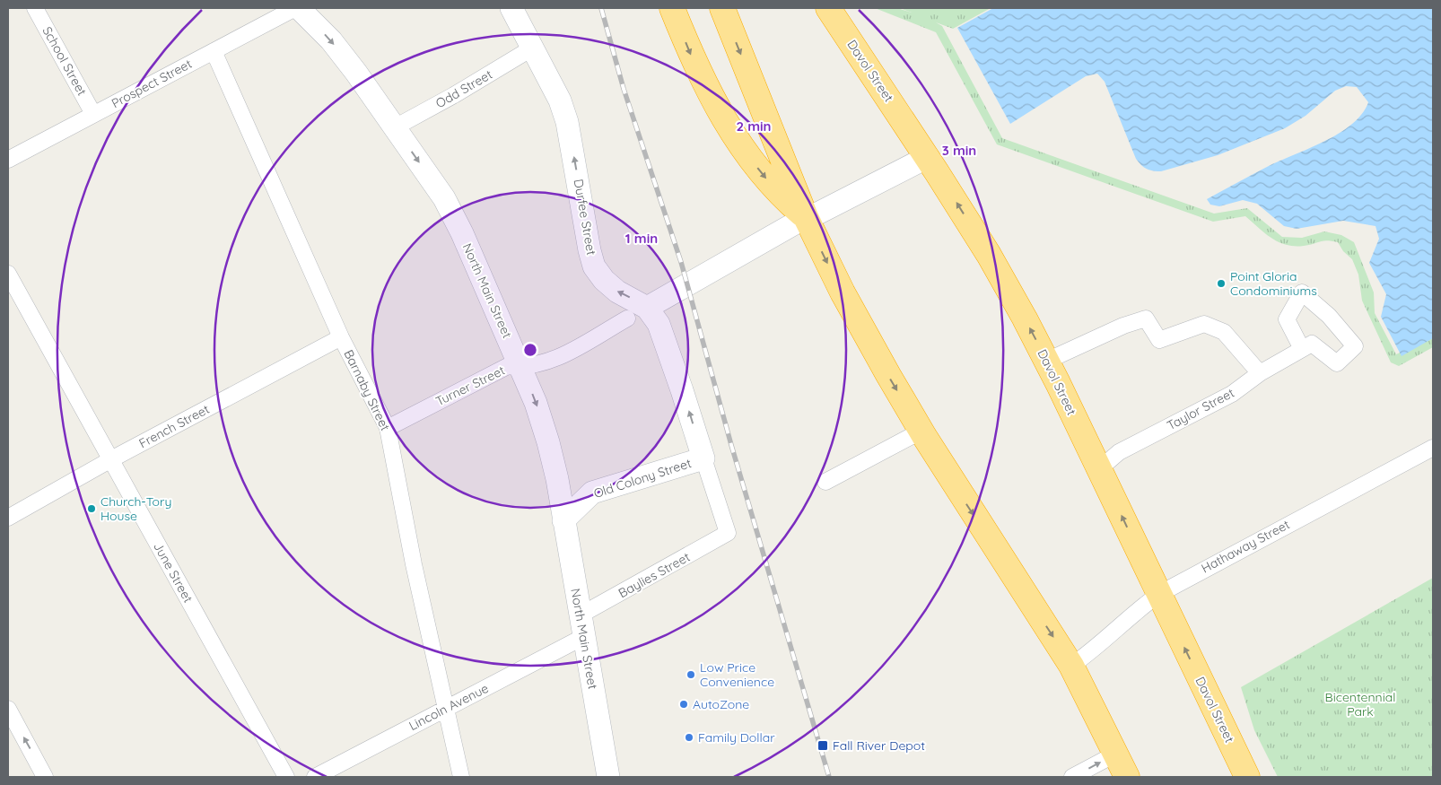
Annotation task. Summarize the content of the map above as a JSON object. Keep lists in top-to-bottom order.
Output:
{
  "streets": {
    "highway": ["Davol Street"],
    "main road": ["Durfee Street", "North Main Street", "Old Colony Street"],
    "street": [
      "School Street",
      "Prospect Street",
      "Odd Street",
      "Turner Street",
      "Barnaby Street",
      "Taylor Street",
      "French Street",
      "Hathaway Street",
      "June Street",
      "Baylies Street",
      "Lincoln Avenue"
    ]
  },
  "crossings": [
    ["School Street", "Prospect Street"],
    ["Davol Street", "Taylor Street"],
    ["Davol Street", "Hathaway Street"],
    ["Prospect Street", "Barnaby Street"],
    ["Odd Street", "Durfee Street"],
    ["Odd Street", "North Main Street"],
    ["Durfee Street", "Old Colony Street"],
    ["Durfee Street", "Baylies Street"],
    ["North Main Street", "Turner Street"],
    ["North Main Street", "Old Colony Street"],
    ["North Main Street", "Baylies Street"],
    ["North Main Street", "Lincoln Avenue"],
    ["Turner Street", "Barnaby Street"],
    ["Barnaby Street", "French Street"],
    ["Barnaby Street", "Lincoln Avenue"],
    ["French Street", "June Street"]
  ],
  "one_way": ["Durfee Street", "North Main Street"],
  "parks": ["Bicentennial Park"],
  "places": {
    "other": [
      "Point Gloria Condominiums",
      "Church-Tory House",
      "Low Price Convenience",
      "AutoZone",
      "Family Dollar"
    ],
    "transit": ["Fall River Depot"]
  },
  "rings": ["2 min", "3 min", "1 min"]
}
